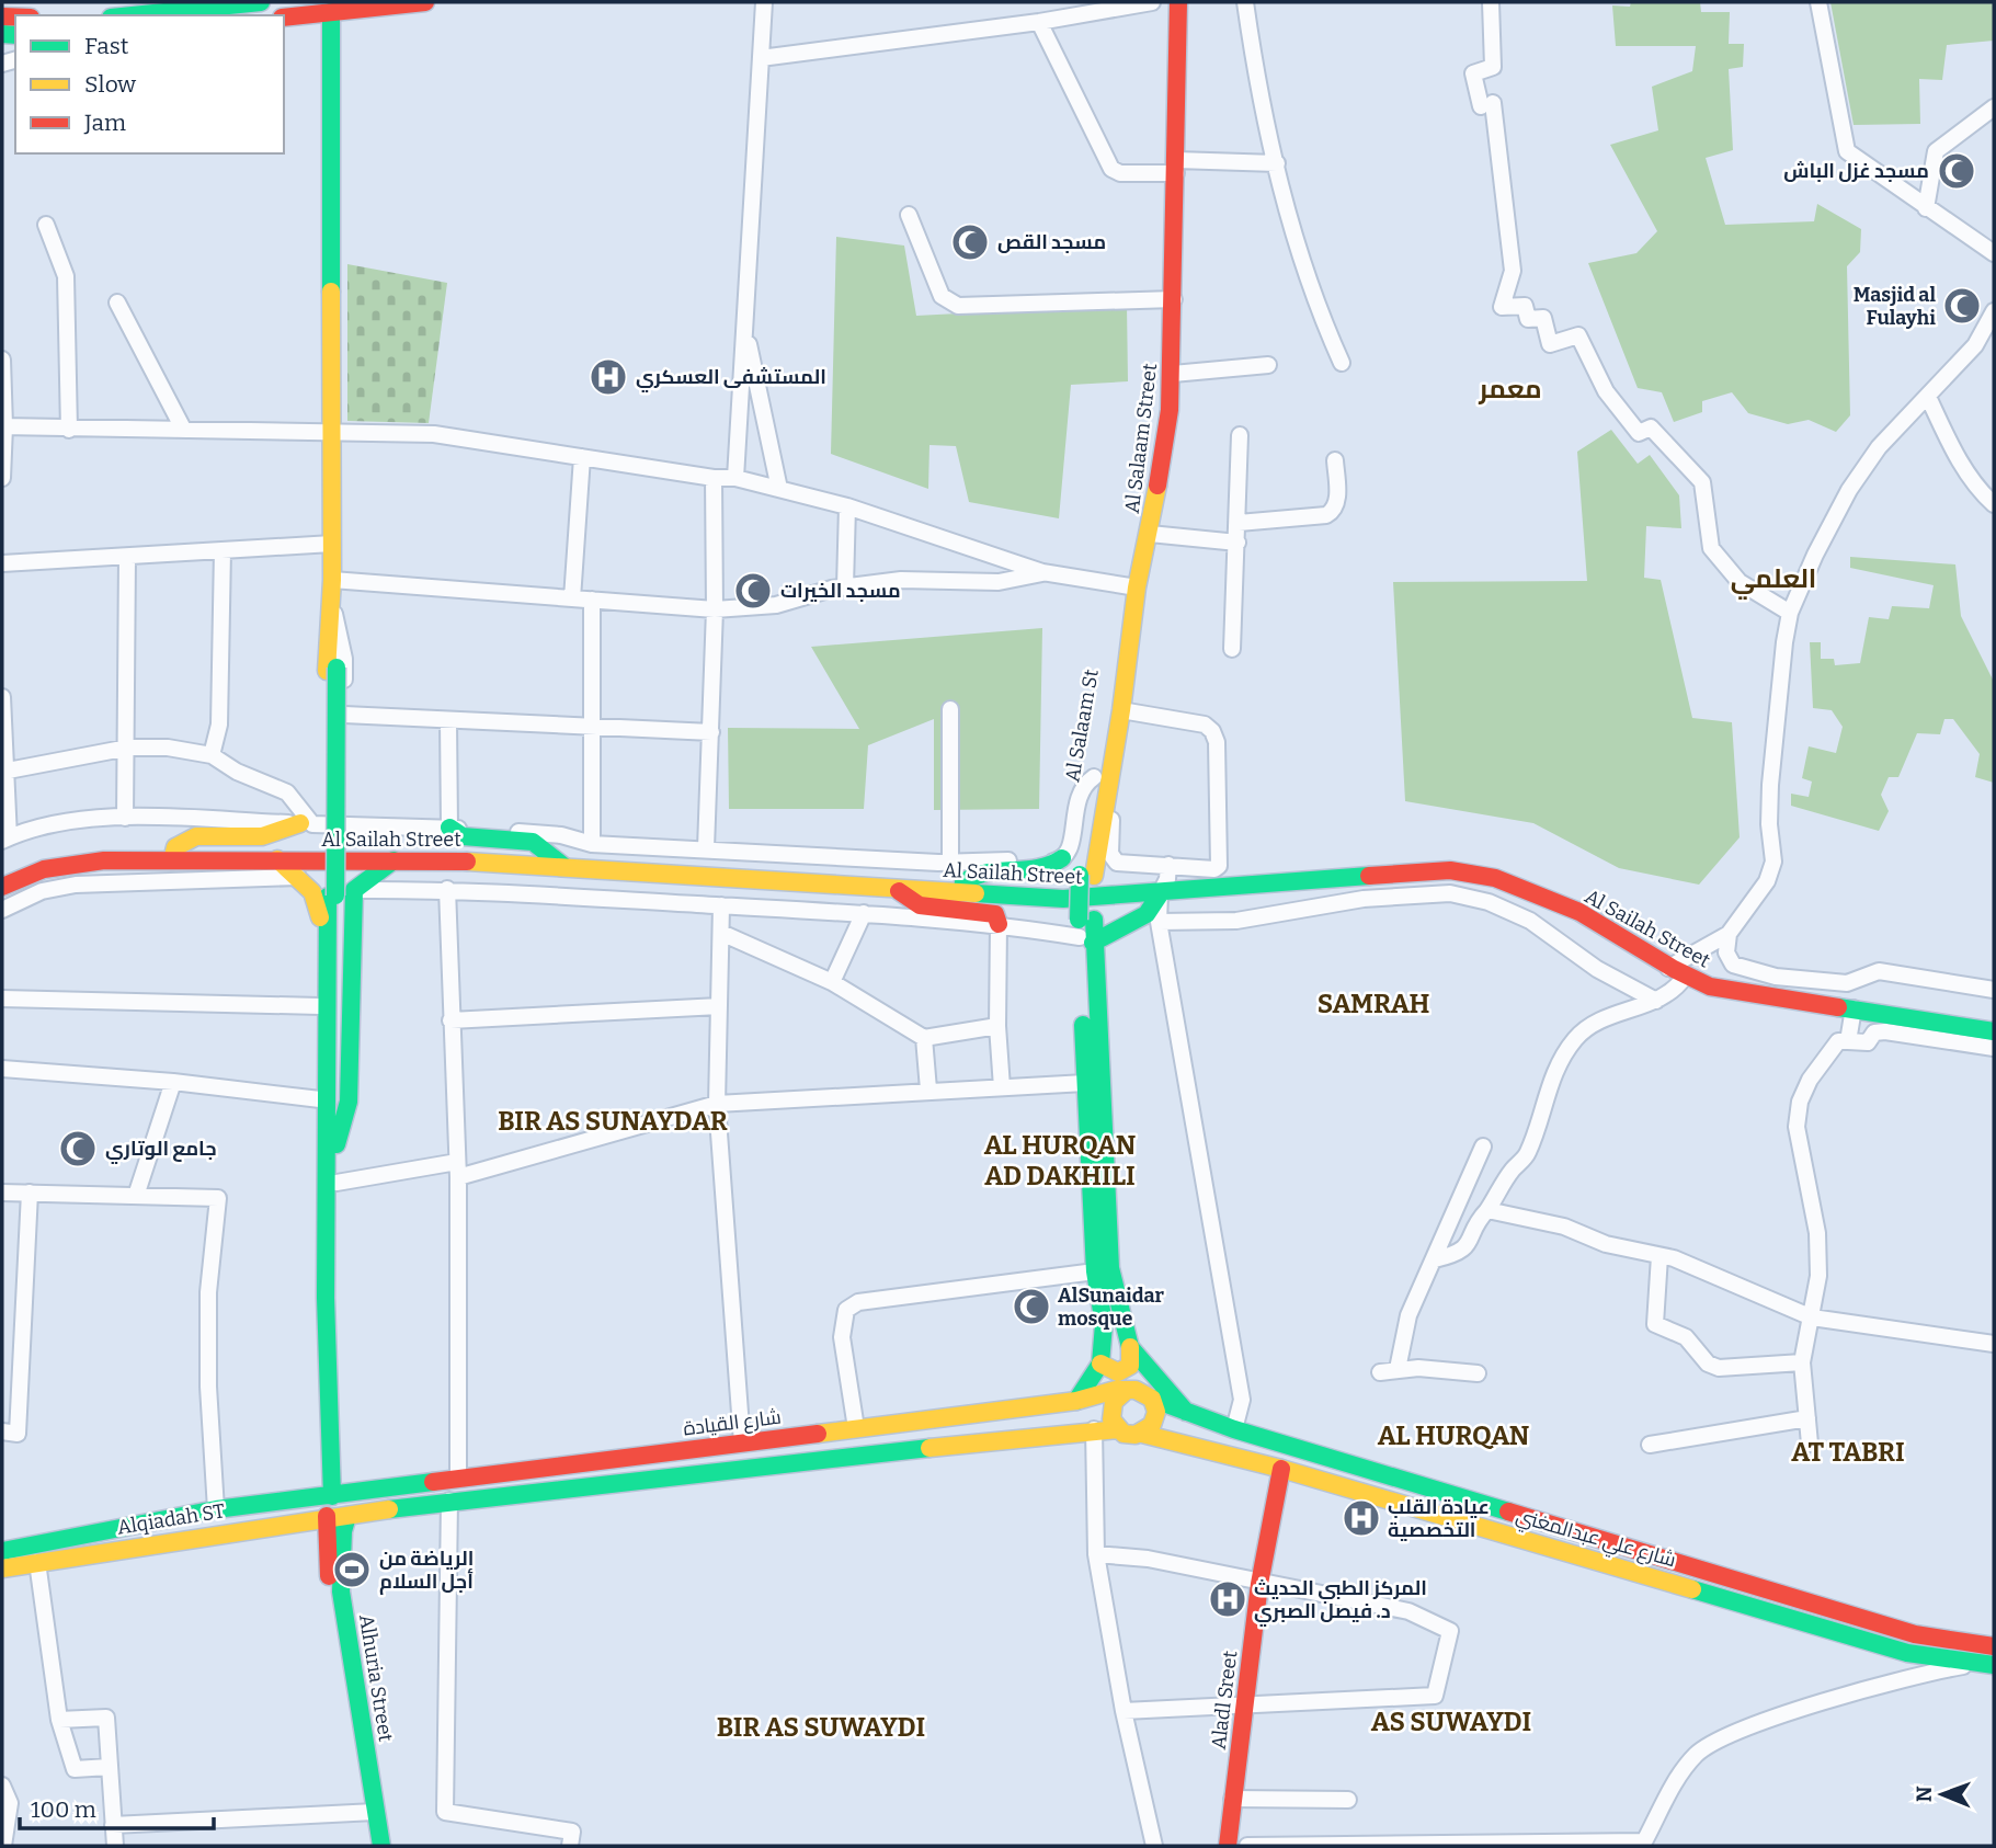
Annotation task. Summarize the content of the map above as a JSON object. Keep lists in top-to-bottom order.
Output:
{
  "streets": {
    "main road": [
      "Al Salaam Street",
      "Al Salaam St",
      "Al Sailah Street",
      "شارع القيادة",
      "Alqiadah ST",
      "شارع علي عبدالمغني",
      "Alhuria Street",
      "Aladl Sreet"
    ]
  },
  "crossings": [
    ["Al Salaam Street", "Al Salaam St"],
    ["شارع القيادة", "شارع علي عبدالمغني"],
    ["Alqiadah ST", "Alhuria Street"],
    ["شارع علي عبدالمغني", "Aladl Sreet"]
  ],
  "districts": [
    "معمر",
    "العلمي",
    "SAMRAH",
    "BIR AS SUNAYDAR",
    "AL HURQAN AD DAKHILI",
    "AL HURQAN",
    "AT TABRI",
    "AS SUWAYDI",
    "BIR AS SUWAYDI"
  ],
  "places": {
    "mosque": [
      "مسجد غزل الباش",
      "مسجد القص",
      "Masjid al Fulayhi",
      "مسجد الخيرات",
      "جامع الوتاري",
      "AlSunaidar mosque"
    ],
    "hospital": ["المستشفى العسكري", "عيادة القلب التخصصية", "المركز الطبي الحديث د. فيصل الصبري"],
    "sports": ["الرياضة من أجل السلام"]
  },
  "legend": ["Fast", "Slow", "Jam"],
  "scale_bar": "100 m",
  "north": "left"
}
